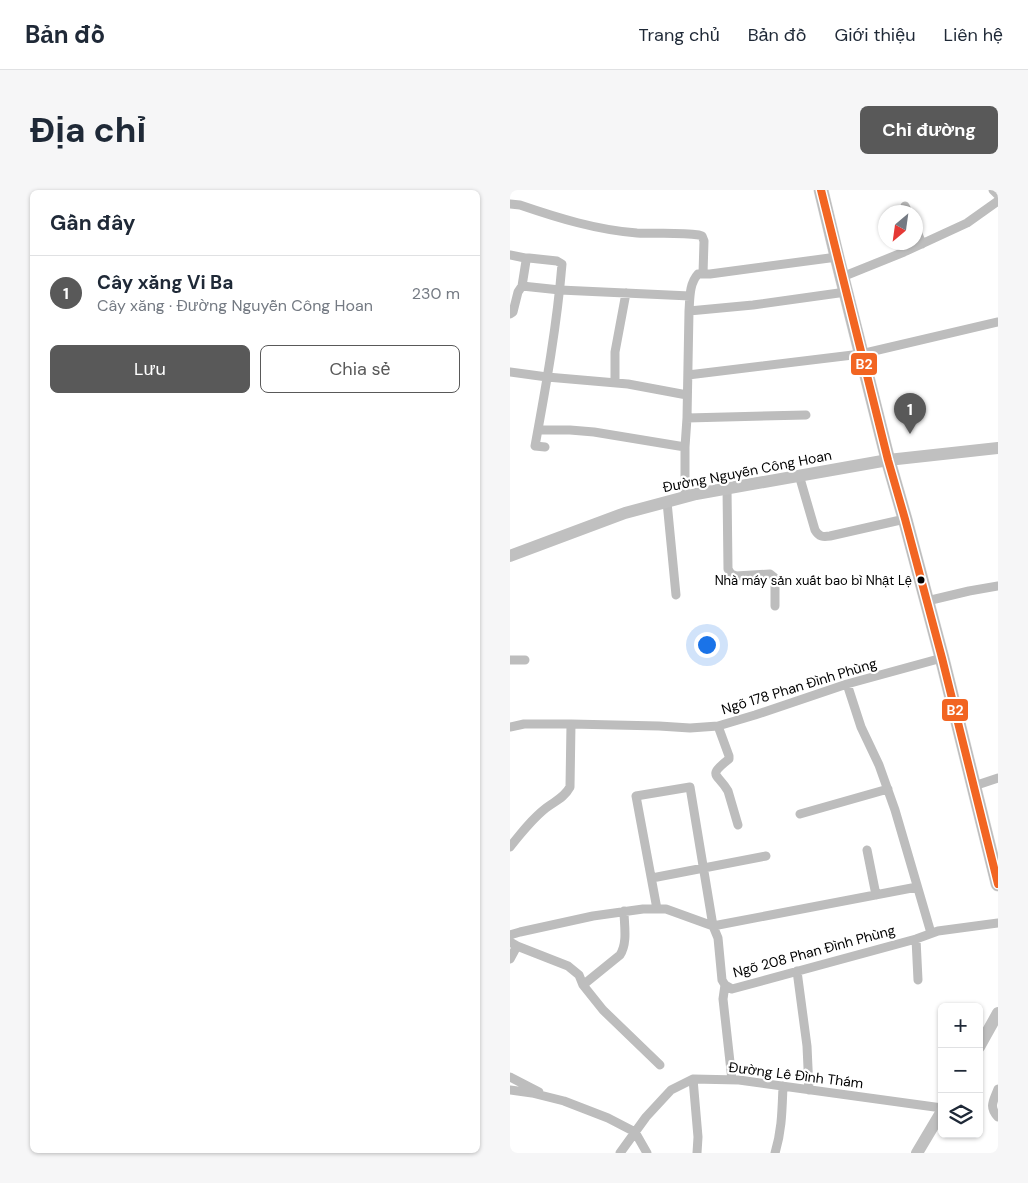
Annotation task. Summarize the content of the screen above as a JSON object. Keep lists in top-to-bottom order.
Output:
{
  "streets": {
    "main road": ["Đường Nguyễn Công Hoan"],
    "street": ["Ngõ 178 Phan Đình Phùng", "Ngõ 208 Phan Đình Phùng", "Đường Lê Đình Thám"]
  },
  "places": ["Nhà máy sản xuất bao bì Nhật Lệ"],
  "lines": ["transit line B2"],
  "north": "bottom left",
  "page": {
    "header": "Bản đồ",
    "nav": [
      "Trang chủ",
      "Bản đồ",
      "Giới thiệu",
      "Liên hệ"
    ],
    "buttons": [
      "Chỉ đường",
      ["Lưu", "Chia sẻ"]
    ],
    "title": "Địa chỉ",
    "heading": "Gần đây",
    "list": [
      {
        "mark": "1",
        "name": "Cây xăng Vi Ba",
        "note": "Cây xăng · Đường Nguyễn Công Hoan",
        "value": "230 m"
      }
    ],
    "pins": "1",
    "map_buttons": ["+", "−"]
  }
}
